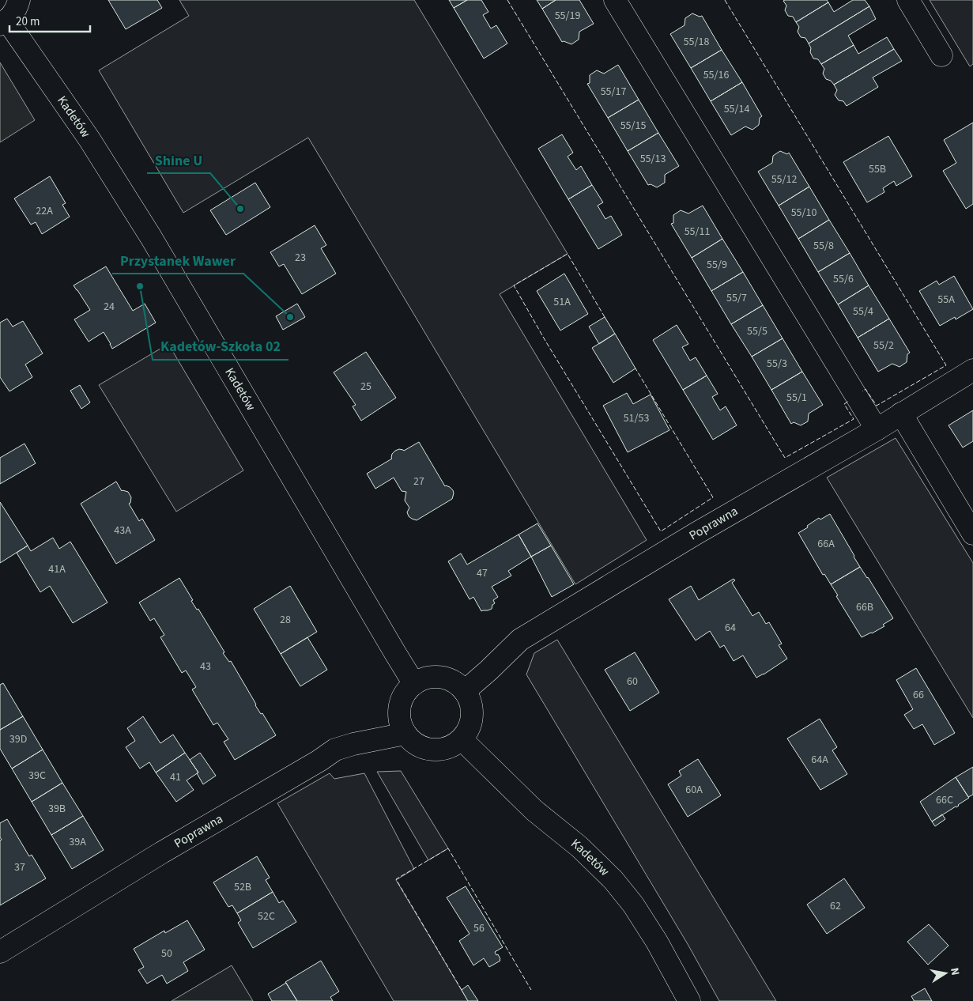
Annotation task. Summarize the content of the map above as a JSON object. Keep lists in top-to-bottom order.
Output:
{
  "streets": {
    "street": ["Kadetów", "Poprawna"]
  },
  "crossings": [
    ["Kadetów", "Poprawna"]
  ],
  "places": ["Shine U", "Kadetów-Szkoła 02", "Przystanek Wawer"],
  "house_numbers": [
    "55/19",
    "55/18",
    "55/16",
    "55/17",
    "55/14",
    "55/15",
    "55/13",
    "55B",
    "55/12",
    "22A",
    "55/10",
    "55/11",
    "55/8",
    "23",
    "55/9",
    "55/6",
    "55/7",
    "55A",
    "51A",
    "24",
    "55/4",
    "55/5",
    "55/2",
    "55/3",
    "25",
    "55/1",
    "51/53",
    "27",
    "43A",
    "66A",
    "41A",
    "47",
    "66B",
    "28",
    "64",
    "43",
    "60",
    "66",
    "39D",
    "64A",
    "39C",
    "41",
    "60A",
    "66C",
    "39B",
    "39A",
    "37",
    "52B",
    "62",
    "52C",
    "56",
    "50"
  ],
  "scale_bar": "20 m",
  "north": "right"
}
